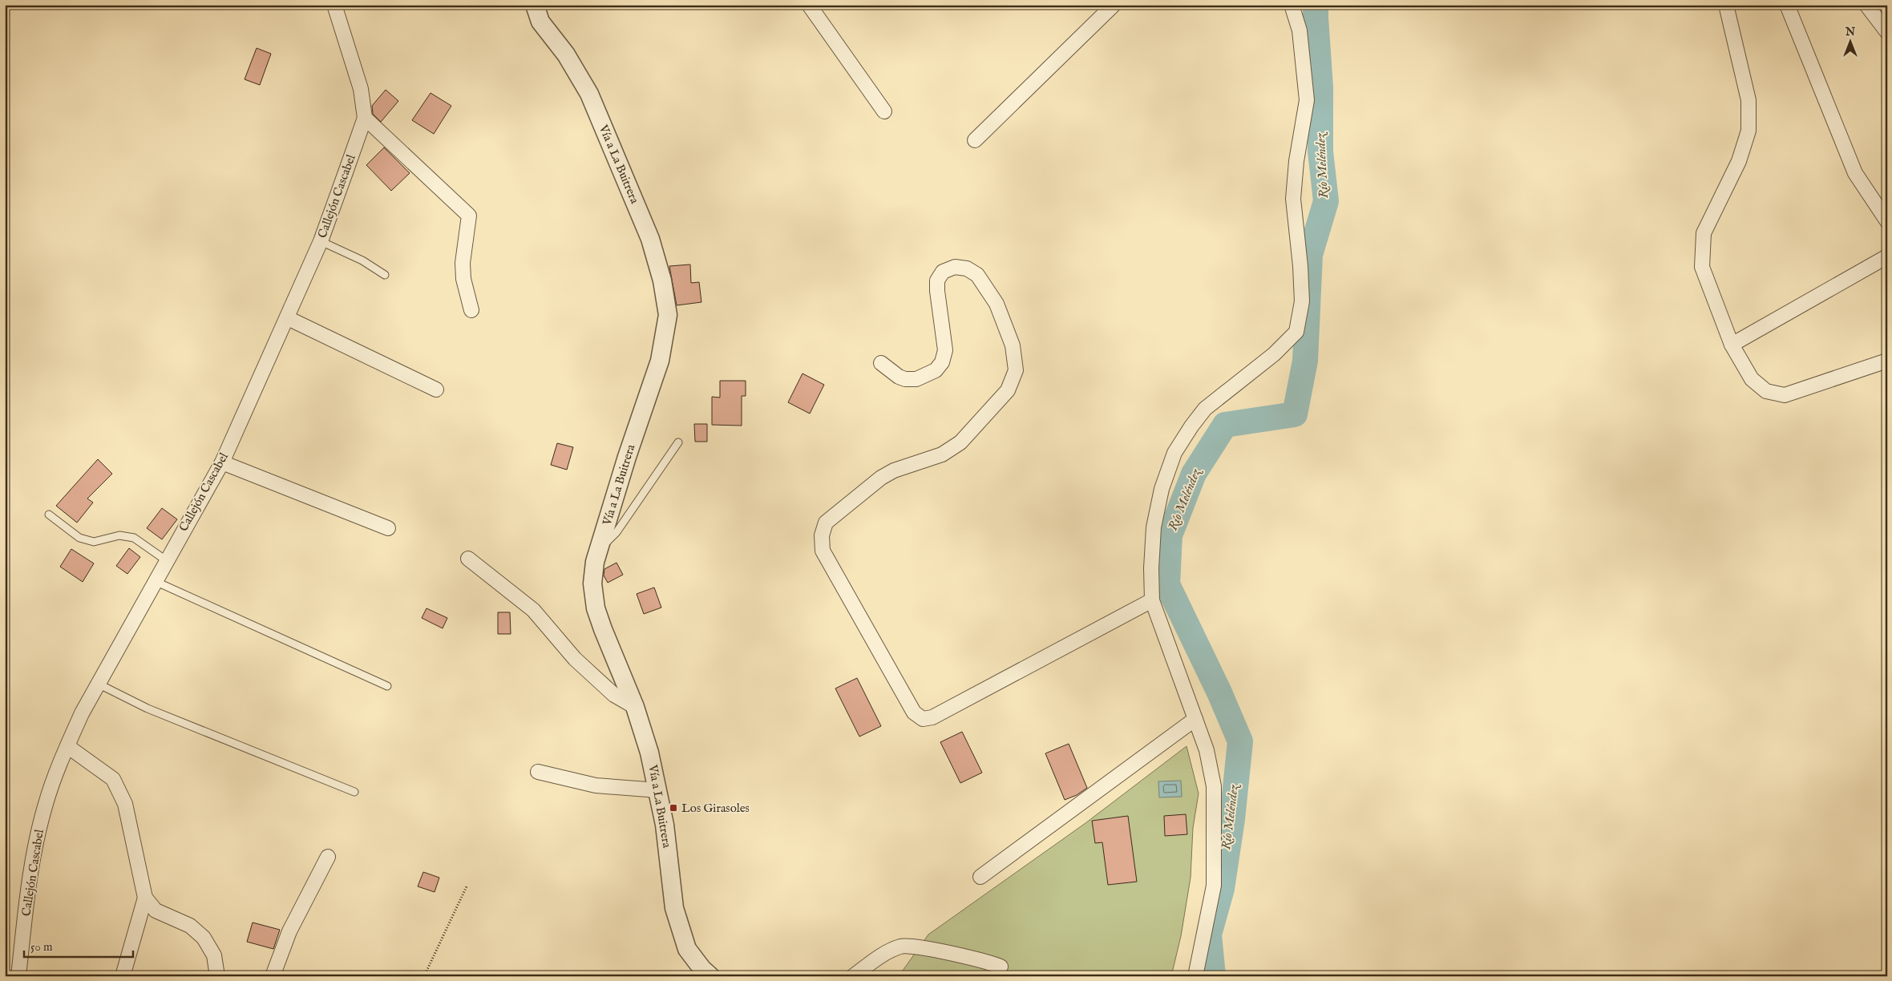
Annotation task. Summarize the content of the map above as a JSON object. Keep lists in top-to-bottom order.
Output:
{
  "streets": {
    "street": ["Vía a La Buitrera", "Callejón Cascabel"]
  },
  "water": ["Río Meléndez"],
  "places": {
    "transit": ["Los Girasoles"]
  },
  "scale_bar": "50 m",
  "north": "top"
}
